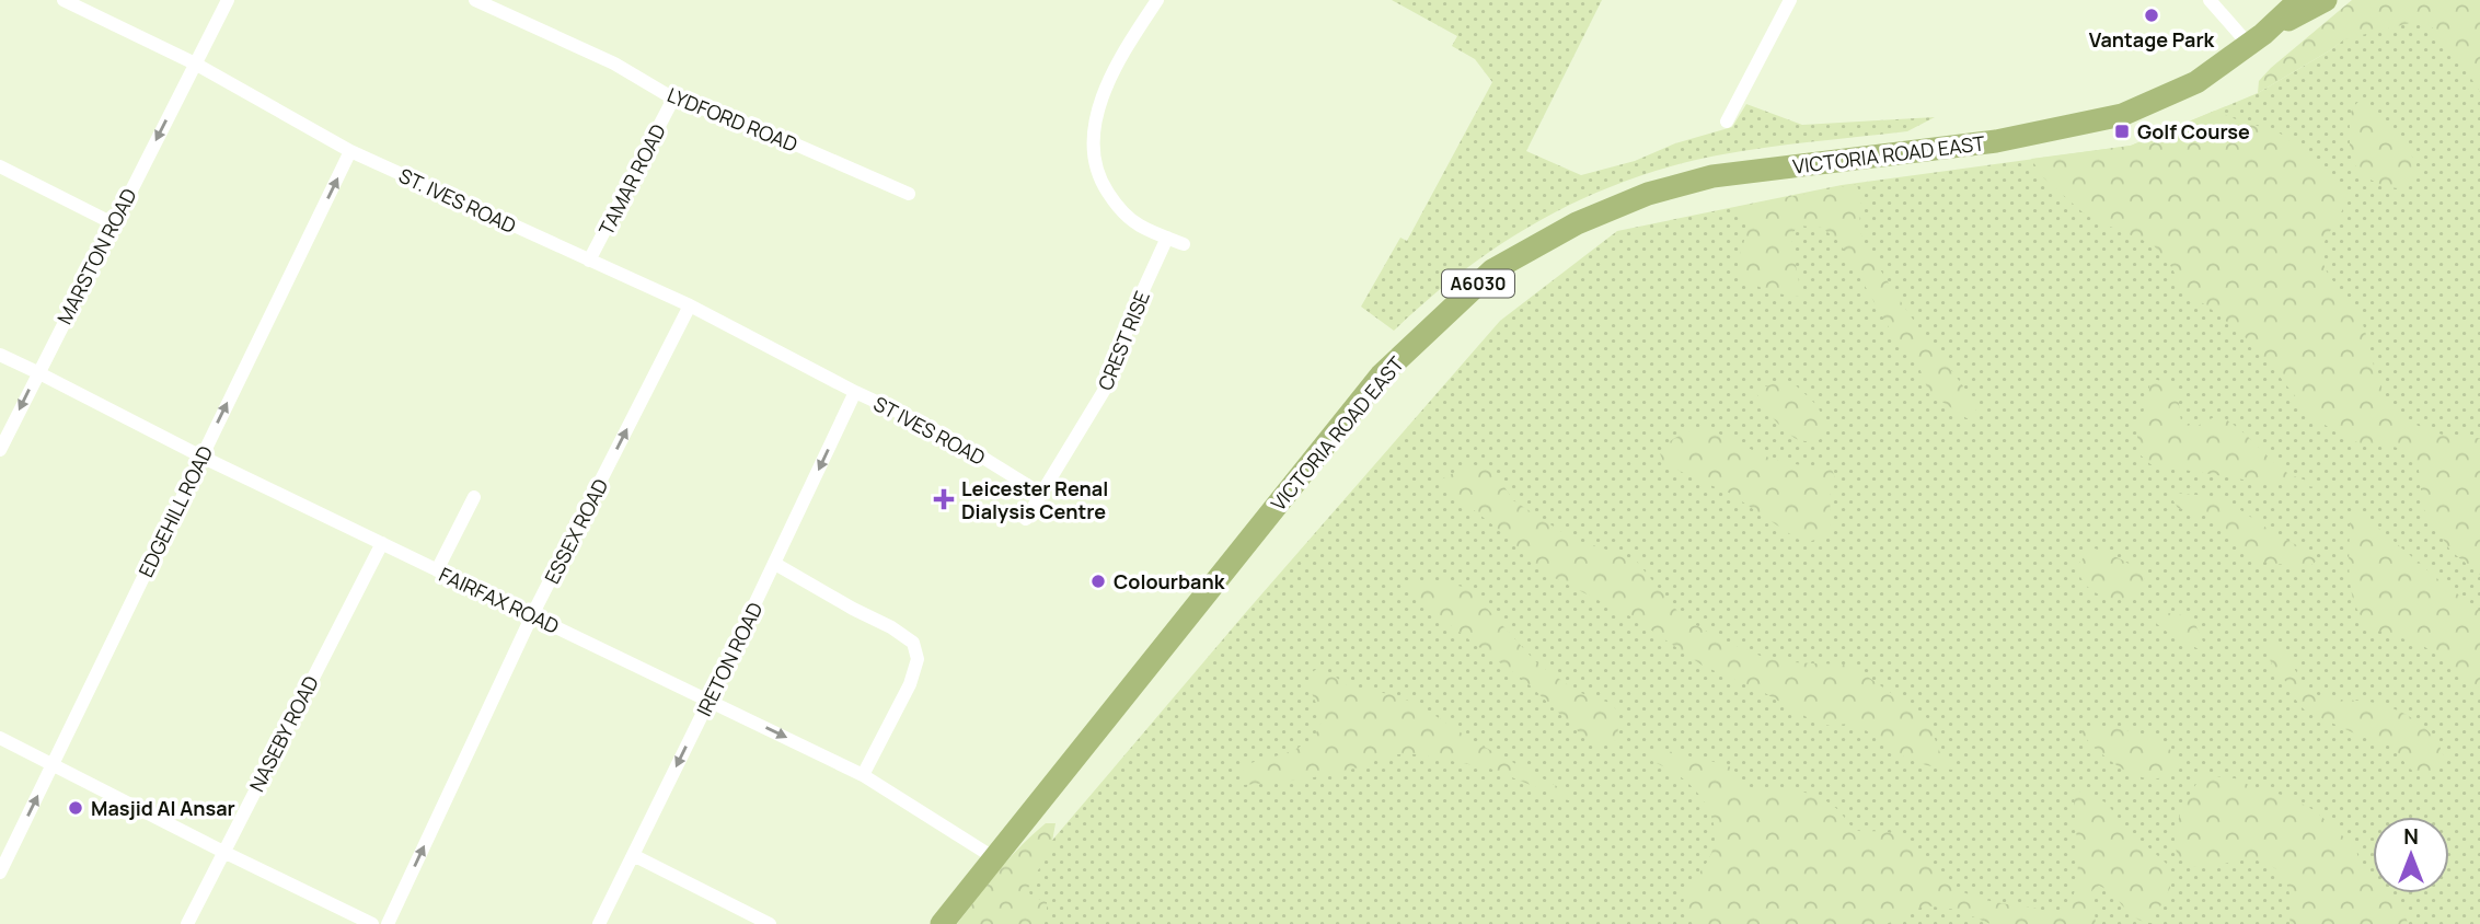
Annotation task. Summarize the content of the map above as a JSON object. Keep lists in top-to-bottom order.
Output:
{
  "streets": {
    "highway": ["VICTORIA ROAD EAST", "A6030"],
    "street": [
      "LYDFORD ROAD",
      "TAMAR ROAD",
      "ST. IVES ROAD",
      "MARSTON ROAD",
      "CREST RISE",
      "ST IVES ROAD",
      "EDGEHILL ROAD",
      "ESSEX ROAD",
      "FAIRFAX ROAD",
      "IRETON ROAD",
      "NASEBY ROAD"
    ]
  },
  "crossings": [
    ["LYDFORD ROAD", "TAMAR ROAD"],
    ["VICTORIA ROAD EAST", "FAIRFAX ROAD"],
    ["TAMAR ROAD", "ST. IVES ROAD"],
    ["ST. IVES ROAD", "MARSTON ROAD"],
    ["ST. IVES ROAD", "ST IVES ROAD"],
    ["ST. IVES ROAD", "EDGEHILL ROAD"],
    ["ST. IVES ROAD", "ESSEX ROAD"],
    ["ST. IVES ROAD", "IRETON ROAD"],
    ["MARSTON ROAD", "FAIRFAX ROAD"],
    ["CREST RISE", "ST IVES ROAD"],
    ["ST IVES ROAD", "IRETON ROAD"],
    ["EDGEHILL ROAD", "FAIRFAX ROAD"],
    ["ESSEX ROAD", "FAIRFAX ROAD"],
    ["FAIRFAX ROAD", "IRETON ROAD"],
    ["FAIRFAX ROAD", "NASEBY ROAD"]
  ],
  "one_way": [
    "MARSTON ROAD",
    "EDGEHILL ROAD",
    "ESSEX ROAD",
    "IRETON ROAD"
  ],
  "places": {
    "other": ["Vantage Park", "Colourbank", "Masjid Al Ansar"],
    "transit": ["Golf Course"],
    "health": ["Leicester Renal Dialysis Centre"]
  },
  "north": "top"
}
